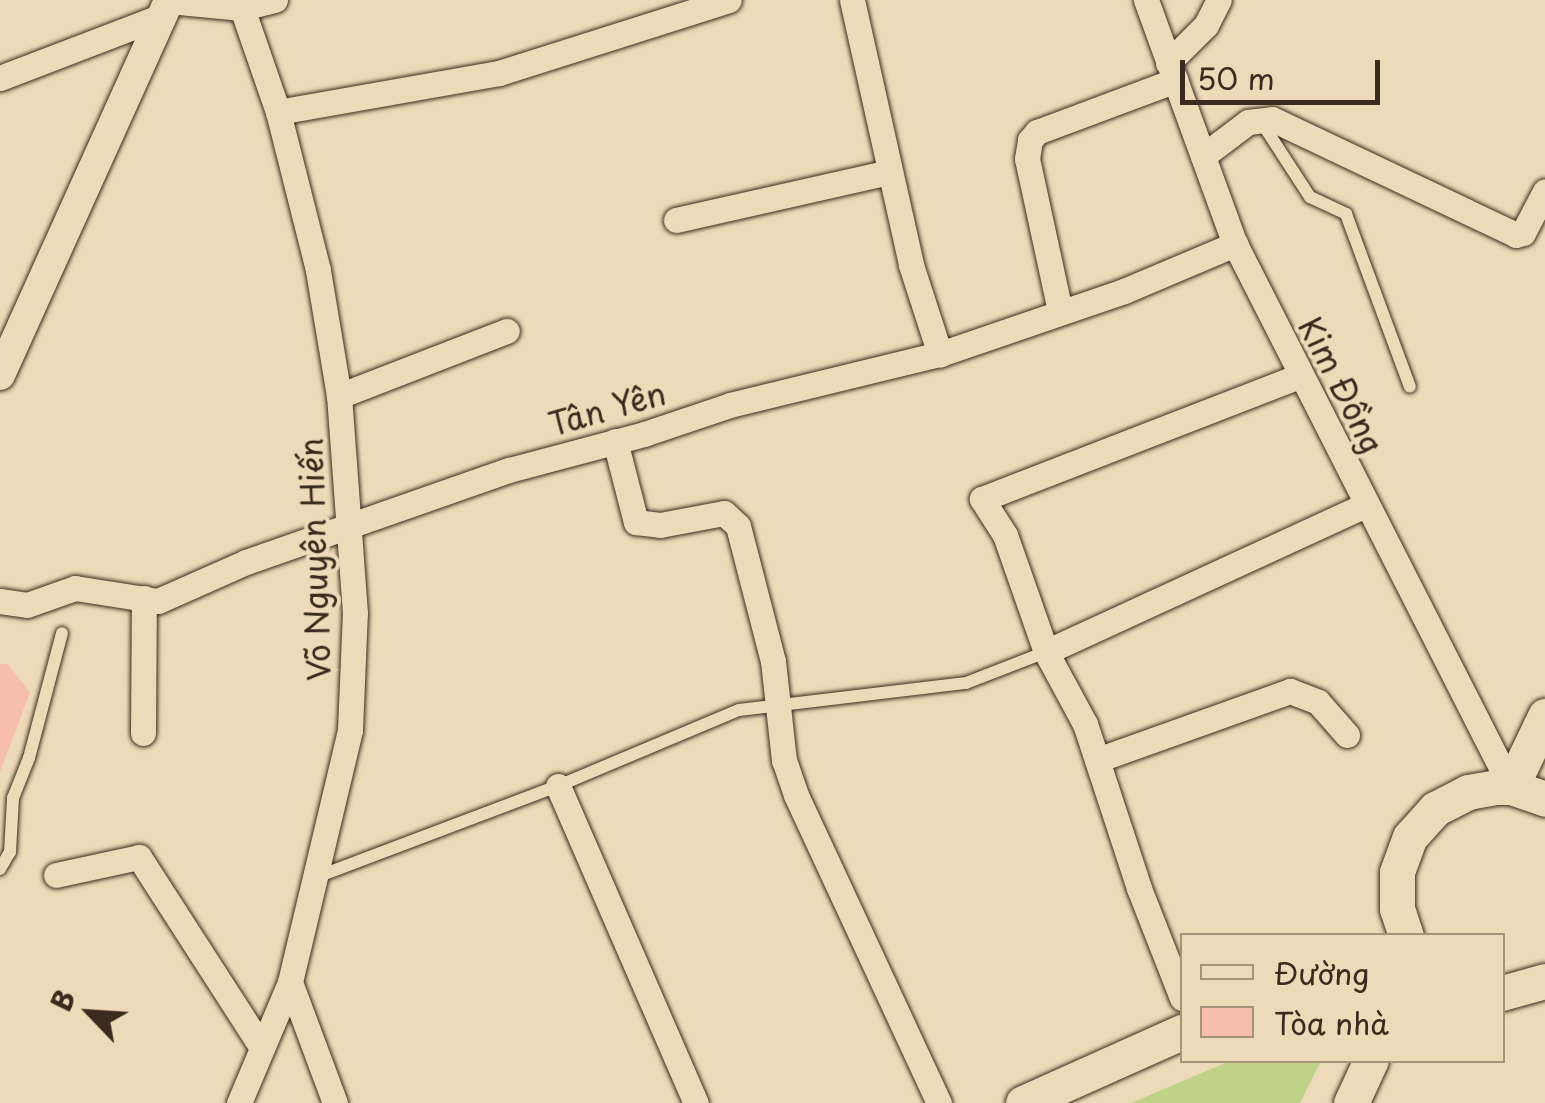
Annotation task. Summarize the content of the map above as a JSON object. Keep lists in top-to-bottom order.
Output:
{
  "streets": {
    "street": ["Kim Đồng", "Tân Yên", "Võ Nguyên Hiến"]
  },
  "crossings": [
    ["Kim Đồng", "Tân Yên"],
    ["Tân Yên", "Võ Nguyên Hiến"]
  ],
  "legend": ["Đường", "Tòa nhà"],
  "scale_bar": "50 m",
  "north": "top left"
}
